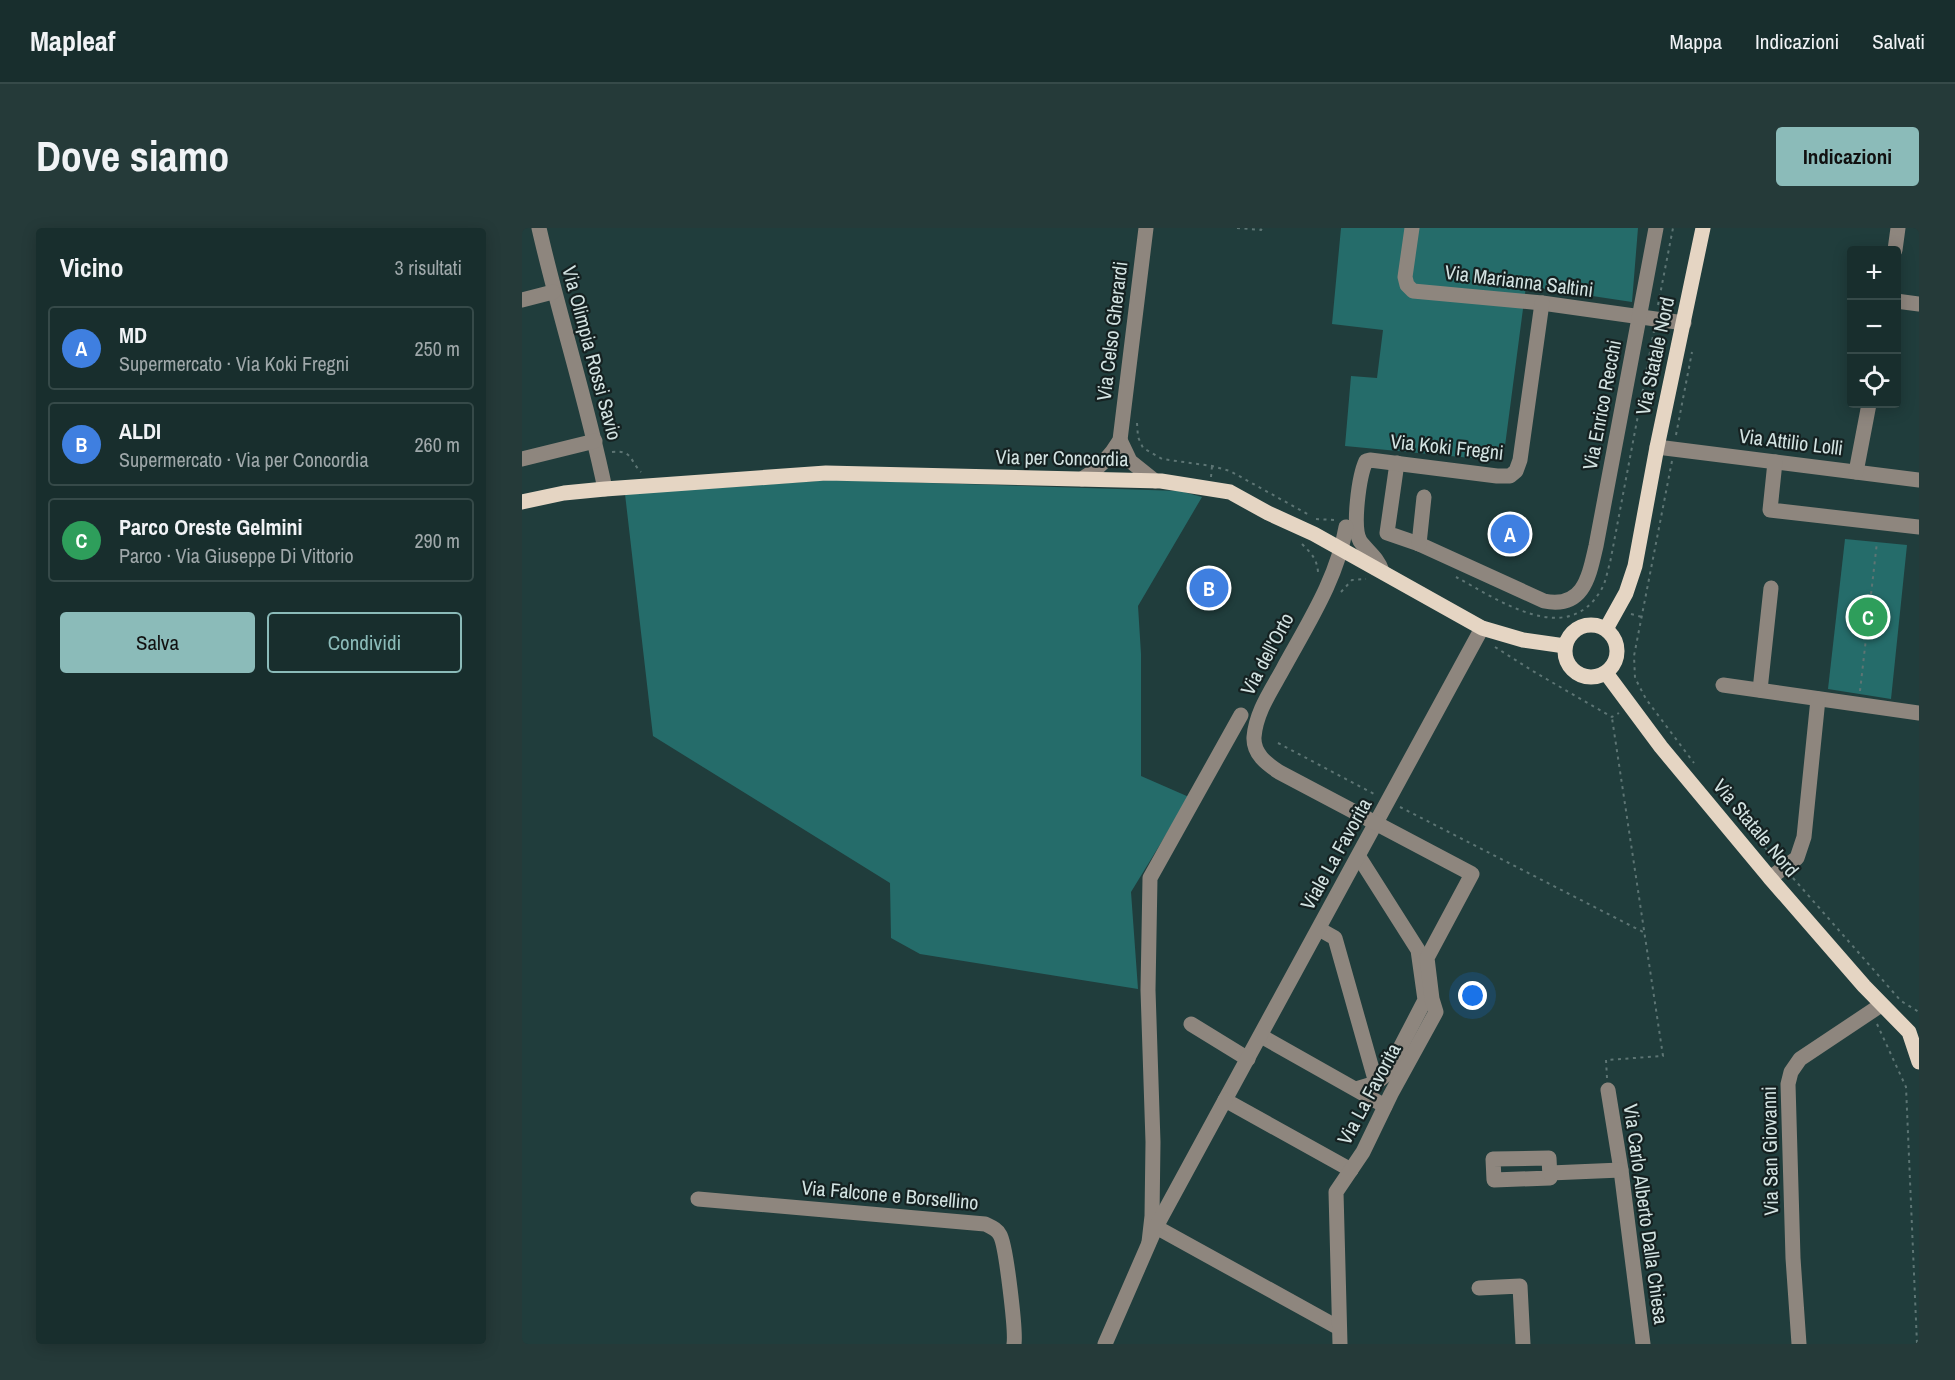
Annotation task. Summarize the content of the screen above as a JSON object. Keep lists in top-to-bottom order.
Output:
{
  "streets": {
    "main road": ["Via Statale Nord", "Via per Concordia"],
    "street": [
      "Via Marianna Saltini",
      "Via Celso Gherardi",
      "Via Olimpia Rossi Savio",
      "Via Enrico Recchi",
      "Via Attilio Lolli",
      "Via Koki Fregni",
      "Via dell'Orto",
      "Viale La Favorita",
      "Via La Favorita",
      "Via San Giovanni",
      "Via Falcone e Borsellino",
      "Via Carlo Alberto Dalla Chiesa"
    ]
  },
  "crossings": [
    ["Via Marianna Saltini", "Via Statale Nord"],
    ["Via Marianna Saltini", "Via Enrico Recchi"],
    ["Via Marianna Saltini", "Via Koki Fregni"],
    ["Via Celso Gherardi", "Via per Concordia"],
    ["Via Olimpia Rossi Savio", "Via per Concordia"],
    ["Via Statale Nord", "Via Attilio Lolli"],
    ["Via Statale Nord", "Via per Concordia"],
    ["Via Statale Nord", "Via San Giovanni"],
    ["Via Enrico Recchi", "Via Koki Fregni"],
    ["Via Koki Fregni", "Via dell'Orto"],
    ["Via per Concordia", "Via dell'Orto"],
    ["Via per Concordia", "Viale La Favorita"],
    ["Via dell'Orto", "Viale La Favorita"],
    ["Via dell'Orto", "Via La Favorita"]
  ],
  "page": {
    "header": "Mapleaf",
    "nav": ["Mappa", "Indicazioni", "Salvati"],
    "buttons": [
      "Indicazioni",
      ["Salva", "Condividi"]
    ],
    "title": "Dove siamo",
    "heading": ["Vicino", "3 risultati"],
    "map_buttons": ["+", "−"],
    "list": [
      {
        "mark": "A",
        "name": "MD",
        "note": "Supermercato · Via Koki Fregni",
        "value": "250 m"
      },
      {
        "mark": "B",
        "name": "ALDI",
        "note": "Supermercato · Via per Concordia",
        "value": "260 m"
      },
      {
        "mark": "C",
        "name": "Parco Oreste Gelmini",
        "note": "Parco · Via Giuseppe Di Vittorio",
        "value": "290 m"
      }
    ],
    "pins": ["A", "B", "C"]
  }
}
